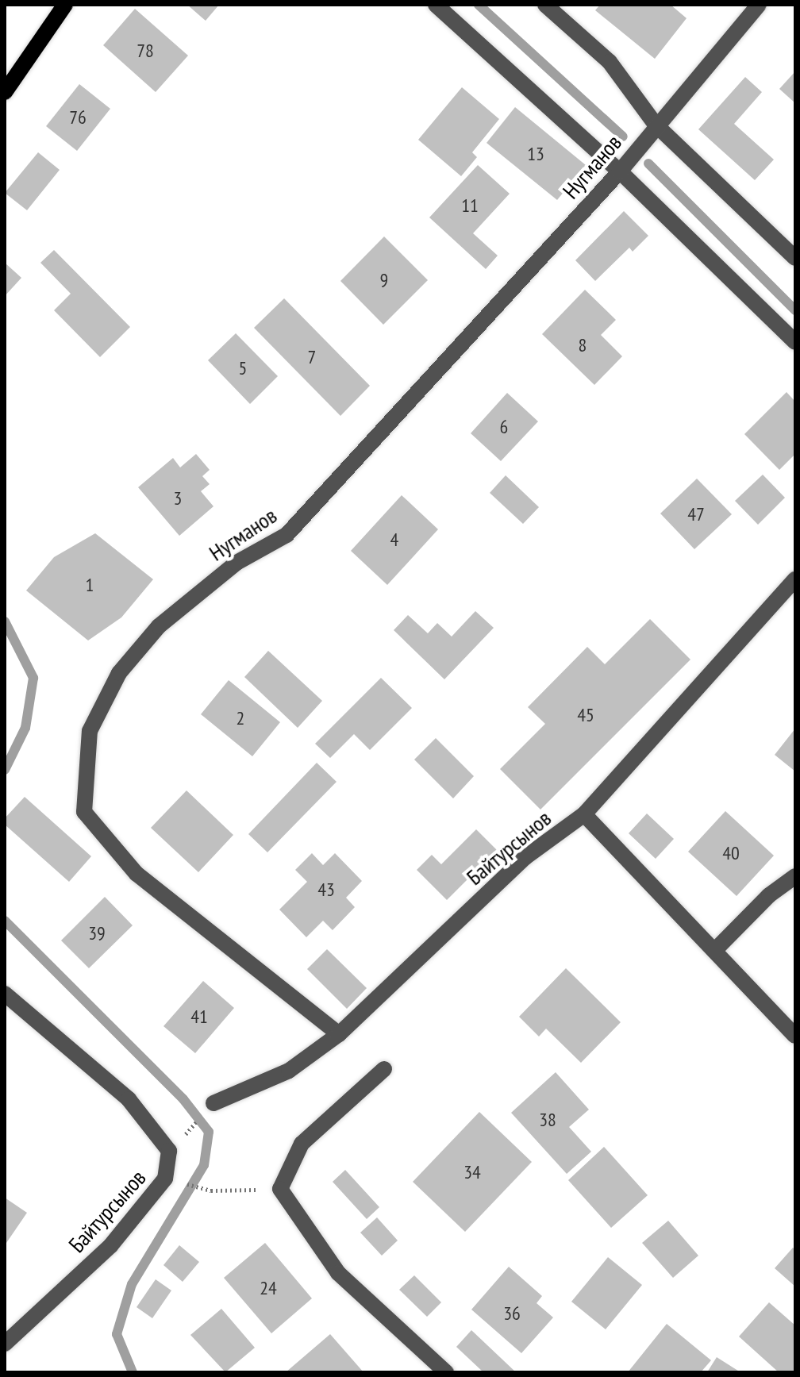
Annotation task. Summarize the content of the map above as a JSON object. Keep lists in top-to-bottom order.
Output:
{
  "streets": {
    "street": ["Нугманов", "Байтурсынов"]
  },
  "crossings": [
    ["Нугманов", "Байтурсынов"]
  ],
  "house_numbers": [
    "78",
    "76",
    "13",
    "11",
    "9",
    "8",
    "7",
    "5",
    "6",
    "3",
    "47",
    "4",
    "1",
    "45",
    "2",
    "40",
    "43",
    "39",
    "41",
    "38",
    "34",
    "24",
    "36"
  ]
}
